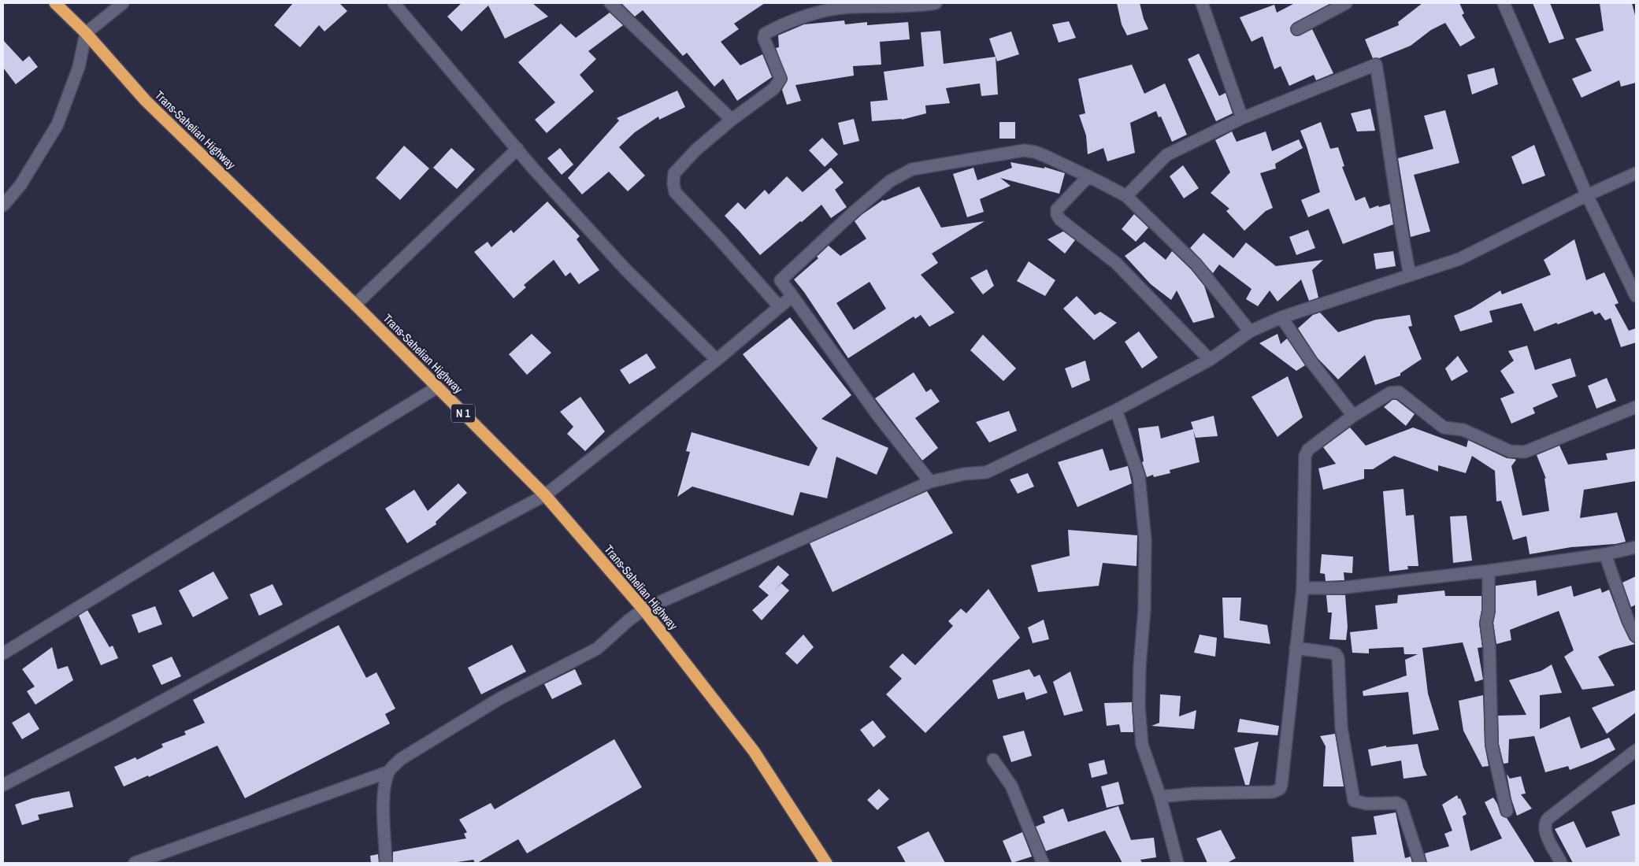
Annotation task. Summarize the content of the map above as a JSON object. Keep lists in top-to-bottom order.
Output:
{
  "streets": {
    "highway": ["Trans-Sahelian Highway", "N 1"]
  }
}
